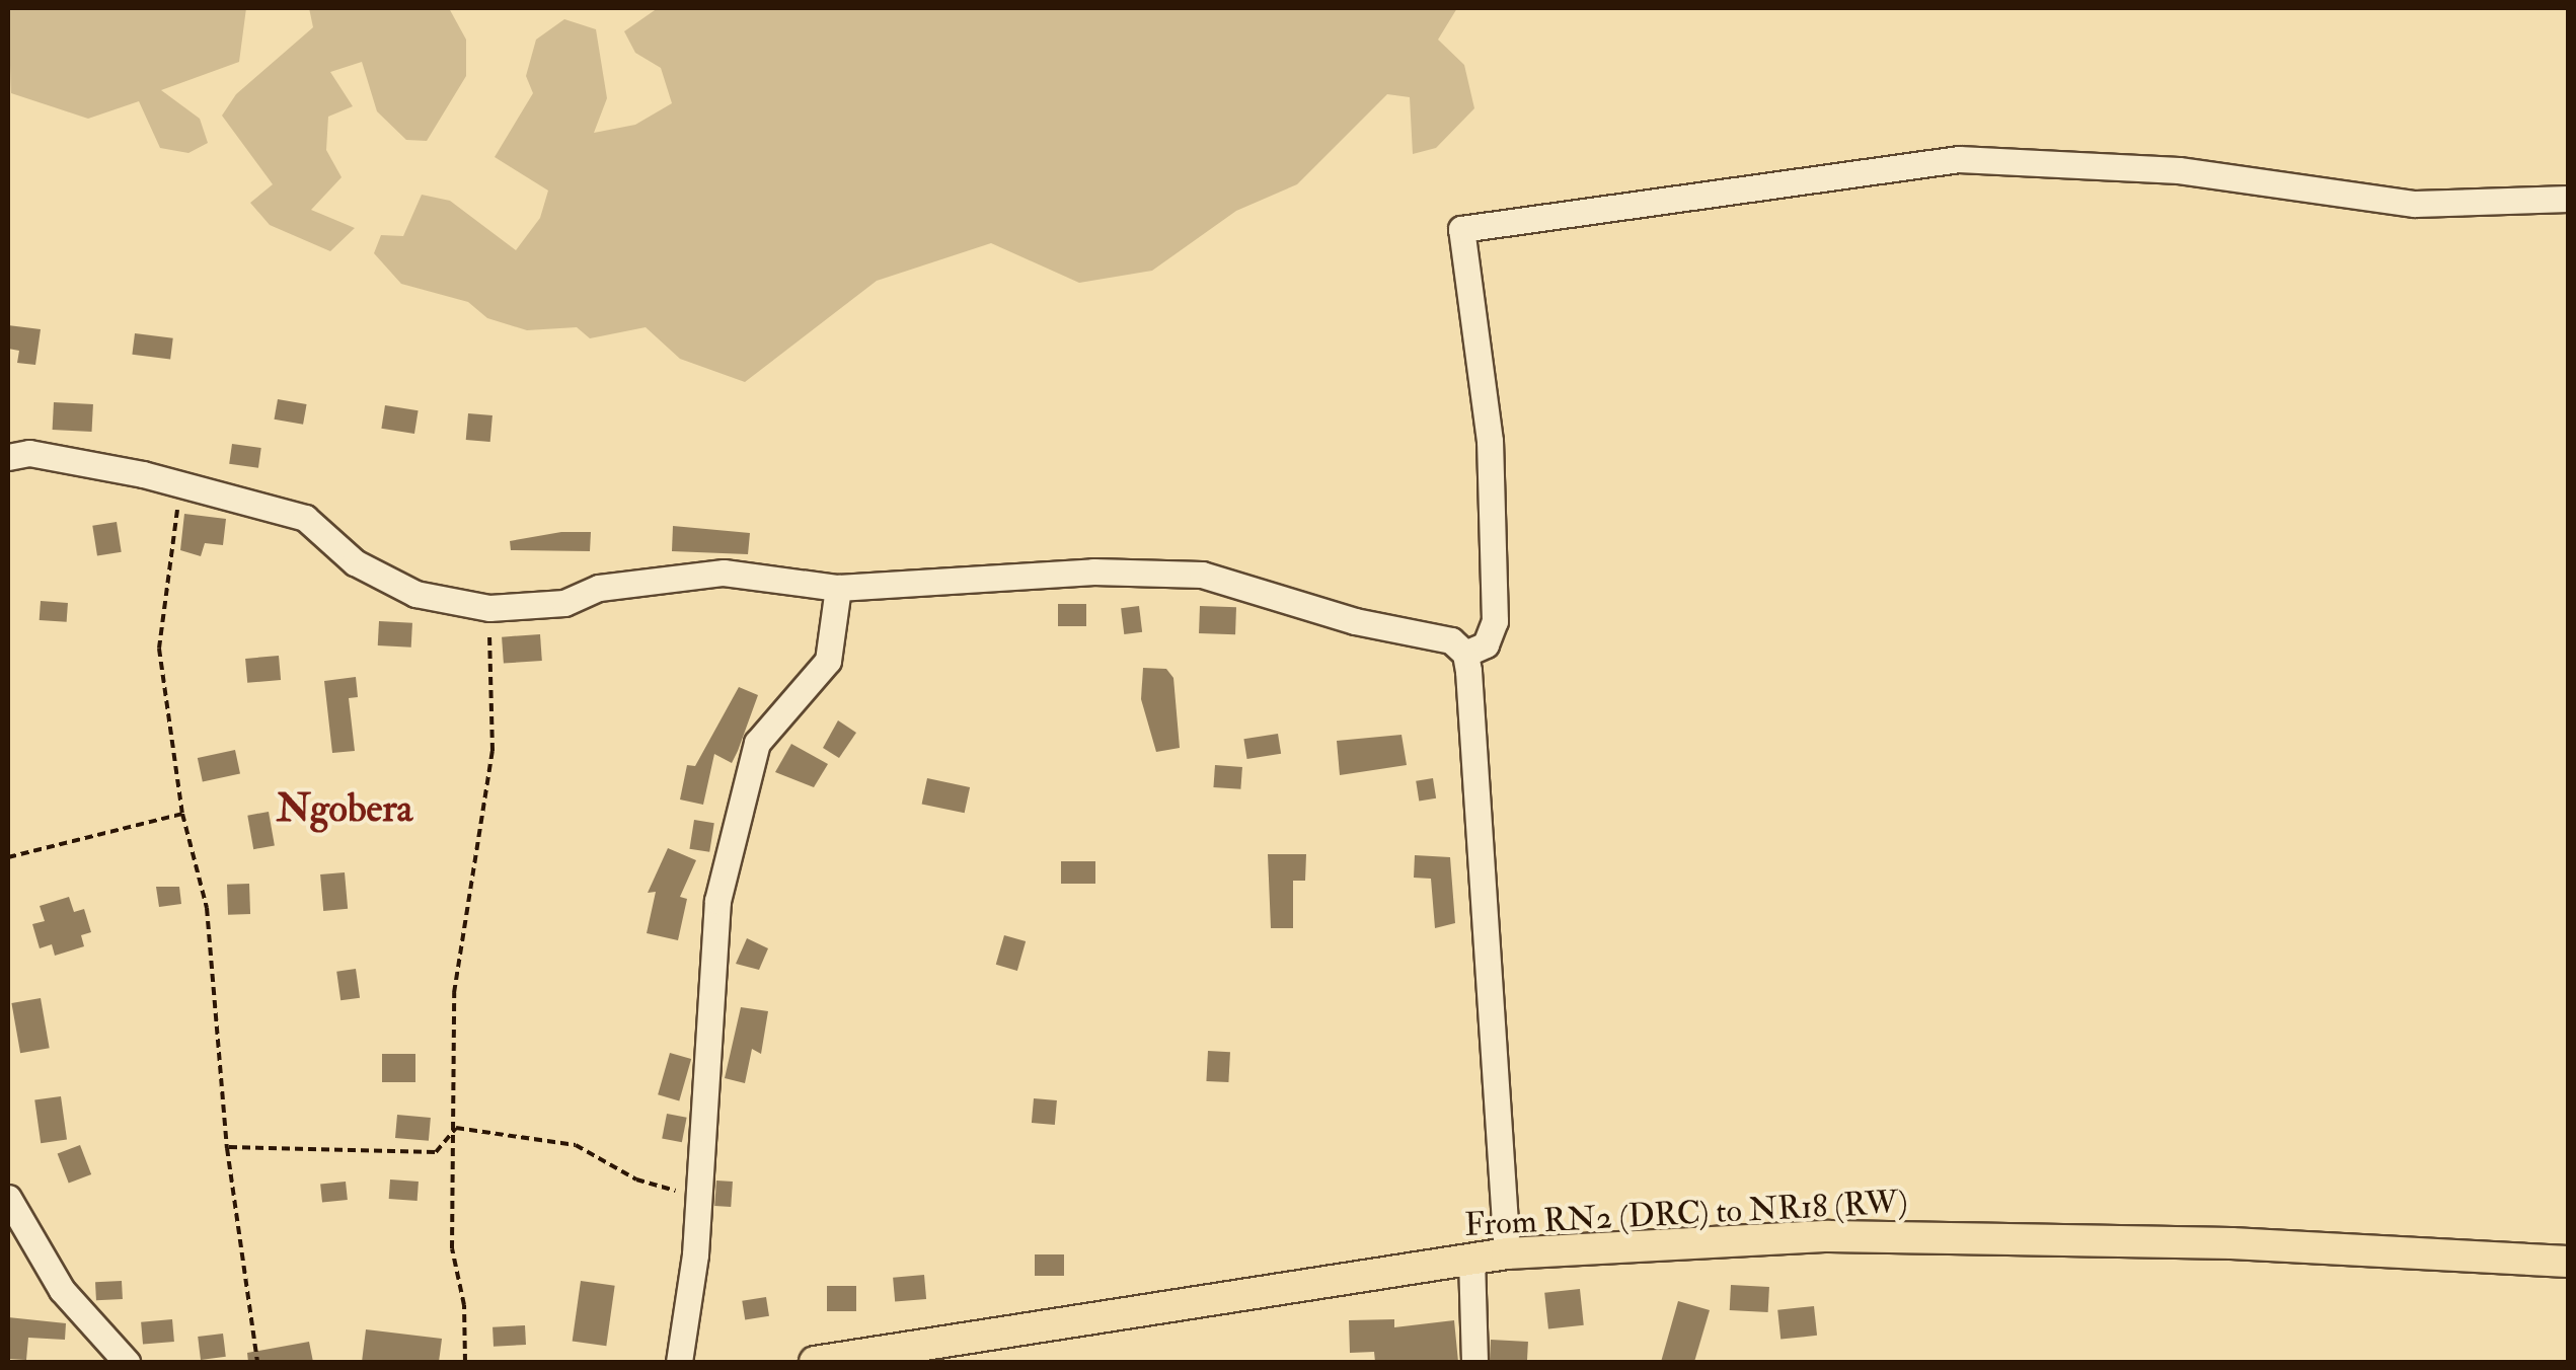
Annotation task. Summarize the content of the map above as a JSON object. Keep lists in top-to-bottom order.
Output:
{
  "streets": {
    "main road": ["From RN2 (DRC) to NR18 (RW)"]
  },
  "districts": ["Ngobera"]
}
